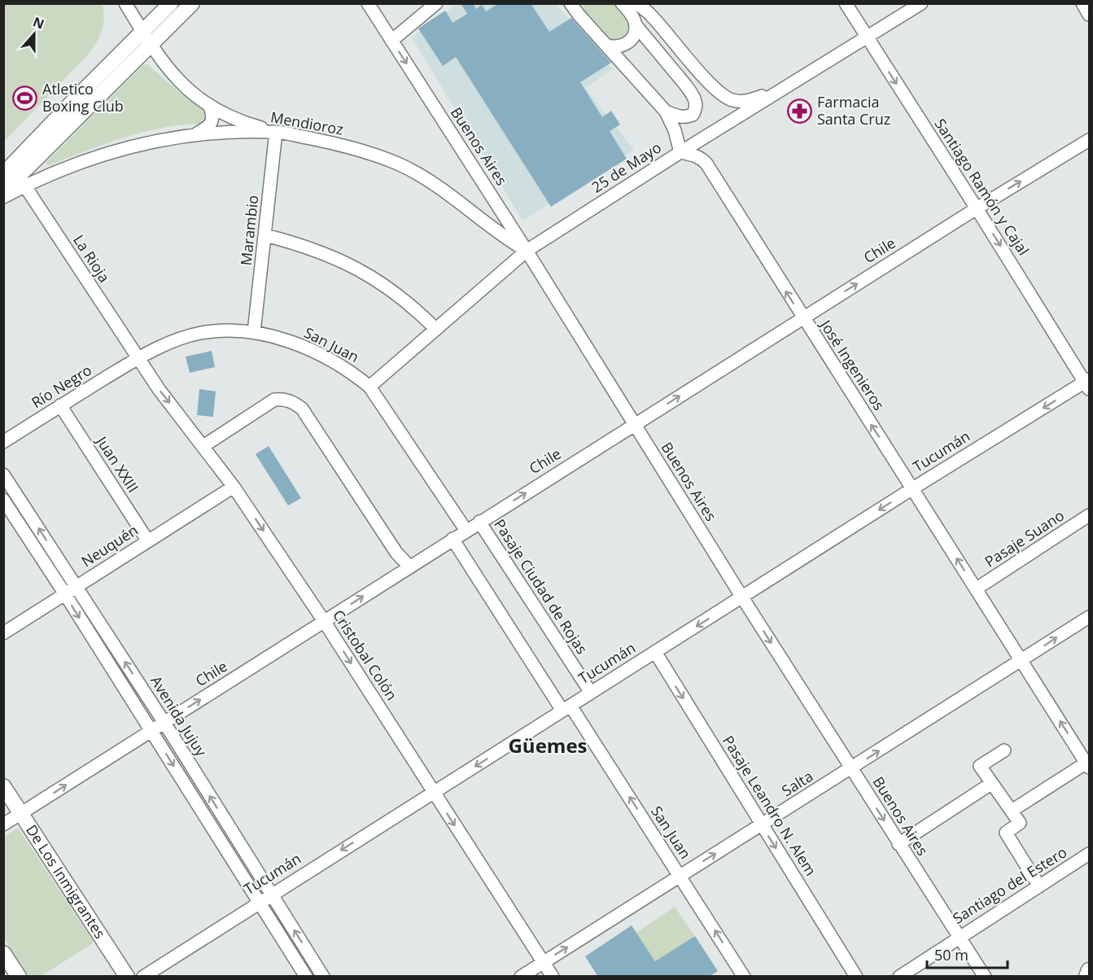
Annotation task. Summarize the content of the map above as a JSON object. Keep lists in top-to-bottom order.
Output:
{
  "streets": {
    "main road": ["De Los Inmigrantes"],
    "street": [
      "Mendioroz",
      "Buenos Aires",
      "25 de Mayo",
      "Santiago Ramón y Cajal",
      "Marambio",
      "Chile",
      "La Rioja",
      "San Juan",
      "José Ingenieros",
      "Río Negro",
      "Tucumán",
      "Juan XXIII",
      "Pasaje Suano",
      "Neuquén",
      "Pasaje Ciudad de Rojas",
      "Cristobal Colón",
      "Avenida Jujuy",
      "Salta",
      "Pasaje Leandro N. Alem",
      "Santiago del Estero"
    ]
  },
  "crossings": [
    ["Mendioroz", "Buenos Aires"],
    ["Mendioroz", "25 de Mayo"],
    ["Mendioroz", "Marambio"],
    ["Mendioroz", "La Rioja"],
    ["Buenos Aires", "25 de Mayo"],
    ["Buenos Aires", "Chile"],
    ["Buenos Aires", "Tucumán"],
    ["Buenos Aires", "Salta"],
    ["Buenos Aires", "Santiago del Estero"],
    ["25 de Mayo", "Santiago Ramón y Cajal"],
    ["25 de Mayo", "San Juan"],
    ["25 de Mayo", "José Ingenieros"],
    ["Santiago Ramón y Cajal", "Chile"],
    ["Santiago Ramón y Cajal", "Tucumán"],
    ["Marambio", "San Juan"],
    ["Chile", "San Juan"],
    ["Chile", "José Ingenieros"],
    ["Chile", "Pasaje Ciudad de Rojas"],
    ["Chile", "Cristobal Colón"],
    ["Chile", "Avenida Jujuy"],
    ["Chile", "De Los Inmigrantes"],
    ["La Rioja", "San Juan"],
    ["La Rioja", "Río Negro"],
    ["La Rioja", "Cristobal Colón"],
    ["San Juan", "Río Negro"],
    ["San Juan", "Tucumán"],
    ["San Juan", "Cristobal Colón"],
    ["San Juan", "Salta"],
    ["José Ingenieros", "Tucumán"],
    ["José Ingenieros", "Pasaje Suano"],
    ["José Ingenieros", "Salta"],
    ["Río Negro", "Juan XXIII"],
    ["Río Negro", "Cristobal Colón"],
    ["Tucumán", "Pasaje Ciudad de Rojas"],
    ["Tucumán", "Cristobal Colón"],
    ["Tucumán", "Avenida Jujuy"],
    ["Tucumán", "Pasaje Leandro N. Alem"],
    ["Juan XXIII", "Neuquén"],
    ["Neuquén", "Cristobal Colón"],
    ["Neuquén", "Avenida Jujuy"],
    ["Cristobal Colón", "Salta"],
    ["Salta", "Pasaje Leandro N. Alem"]
  ],
  "one_way": [
    "Buenos Aires",
    "Santiago Ramón y Cajal",
    "Chile",
    "José Ingenieros",
    "Tucumán",
    "Cristobal Colón",
    "Salta",
    "Pasaje Leandro N. Alem"
  ],
  "districts": ["Güemes"],
  "places": {
    "sports": ["Atletico Boxing Club"],
    "pharmacy": ["Farmacia Santa Cruz"]
  },
  "scale_bar": "50 m",
  "north": "top"
}
